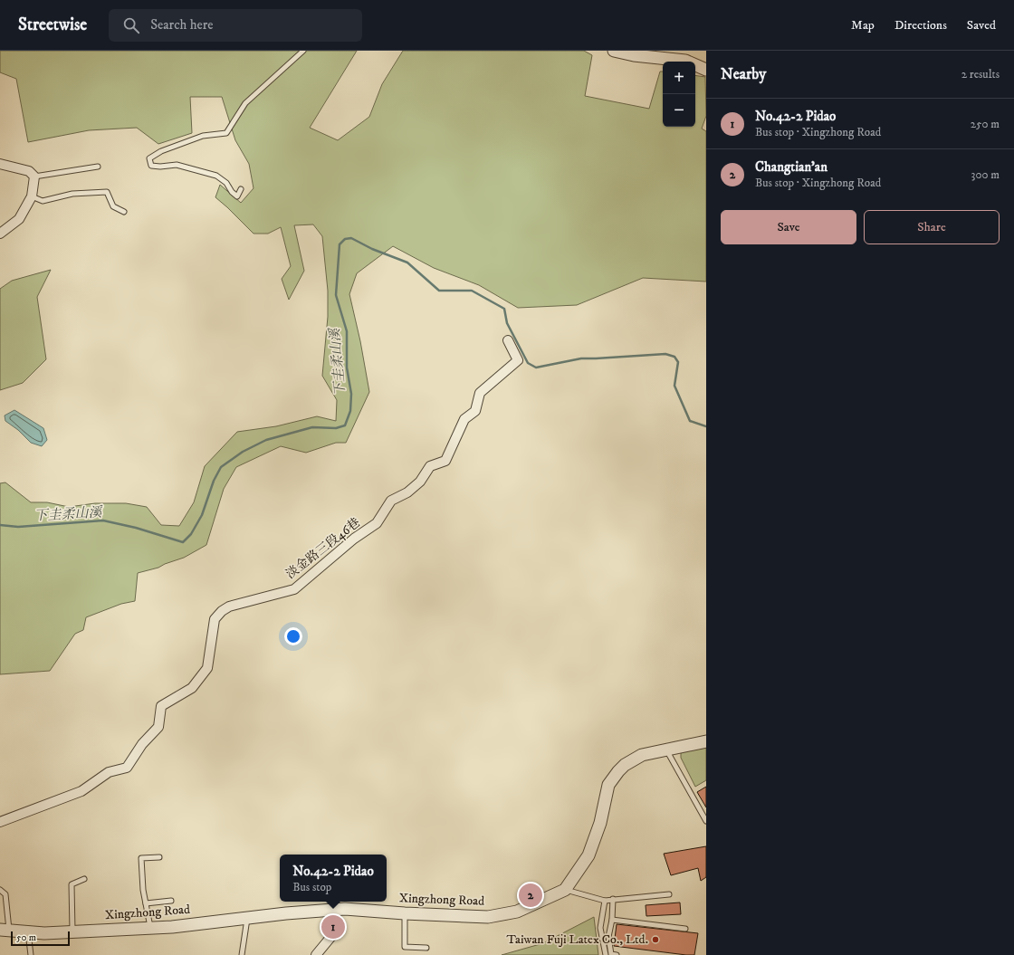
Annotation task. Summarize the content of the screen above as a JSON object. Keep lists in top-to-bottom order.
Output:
{
  "streets": {
    "street": ["淡金路三段46巷", "Xingzhong Road"]
  },
  "water": ["下圭柔山溪"],
  "places": ["Taiwan Fuji Latex Co., Ltd."],
  "scale_bar": "50 m",
  "page": {
    "header": "Streetwise",
    "search": "Search here",
    "nav": ["Map", "Directions", "Saved"],
    "heading": ["Nearby", "2 results"],
    "map_buttons": ["+", "−"],
    "list": [
      {
        "mark": "1",
        "name": "No.42-2 Pidao",
        "note": "Bus stop · Xingzhong Road",
        "value": "250 m"
      },
      {
        "mark": "2",
        "name": "Changtian’an",
        "note": "Bus stop · Xingzhong Road",
        "value": "300 m"
      }
    ],
    "buttons": ["Save", "Share"],
    "popup": ["No.42-2 Pidao", "Bus stop"],
    "pins": ["2", "1"],
    "scale": "50 m"
  }
}
